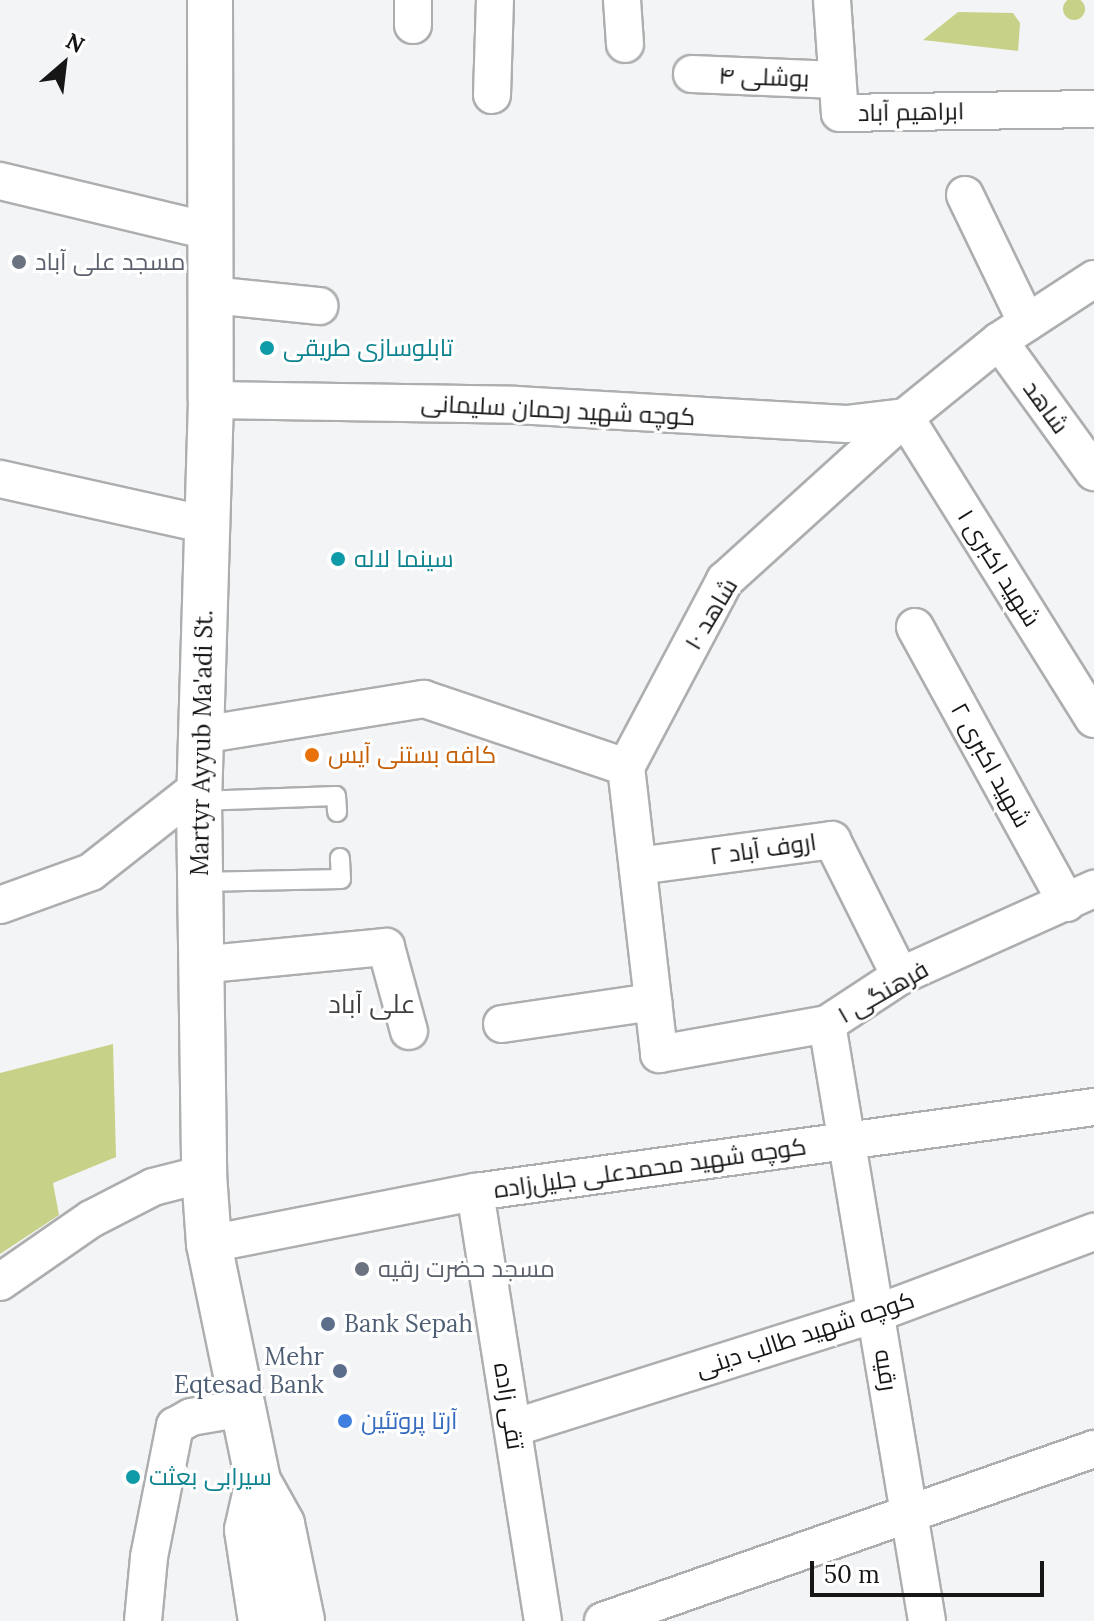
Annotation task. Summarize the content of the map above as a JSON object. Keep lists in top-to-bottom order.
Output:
{
  "streets": {
    "main road": ["Martyr Ayyub Ma'adi St."],
    "street": [
      "بوشلی ۴",
      "ابراهیم آباد",
      "شاهد",
      "کوچه شهید رحمان سلیمانی",
      "شهید اکبری ۱",
      "شاهد ۱۰",
      "شهید اکبری ۲",
      "اروف آباد ۲",
      "فرهنگی ۱",
      "کوچه شهید محمدعلی جلیل‌زاده",
      "کوچه شهید طالب دینی",
      "رقیه",
      "تقی زاده"
    ]
  },
  "crossings": [
    ["بوشلی ۴", "ابراهیم آباد"],
    ["شاهد", "شاهد ۱۰"],
    ["کوچه شهید رحمان سلیمانی", "شهید اکبری ۱"],
    ["کوچه شهید رحمان سلیمانی", "شاهد ۱۰"],
    ["کوچه شهید رحمان سلیمانی", "Martyr Ayyub Ma'adi St."],
    ["شهید اکبری ۱", "شاهد ۱۰"],
    ["Martyr Ayyub Ma'adi St.", "کوچه شهید محمدعلی جلیل‌زاده"],
    ["شهید اکبری ۲", "فرهنگی ۱"],
    ["اروف آباد ۲", "فرهنگی ۱"],
    ["فرهنگی ۱", "رقیه"],
    ["کوچه شهید محمدعلی جلیل‌زاده", "رقیه"],
    ["کوچه شهید محمدعلی جلیل‌زاده", "تقی زاده"],
    ["کوچه شهید طالب دینی", "رقیه"],
    ["کوچه شهید طالب دینی", "تقی زاده"]
  ],
  "districts": ["علی آباد"],
  "places": [
    "مسجد علی آباد",
    "تابلوسازی طریقی",
    "سینما لاله",
    "کافه بستنی آیس",
    "مسجد حضرت رقیه",
    "Bank Sepah",
    "Mehr Eqtesad Bank",
    "آرتا پروتئین",
    "سیرابی بعثت"
  ],
  "scale_bar": "50 m",
  "north": "top right"
}
